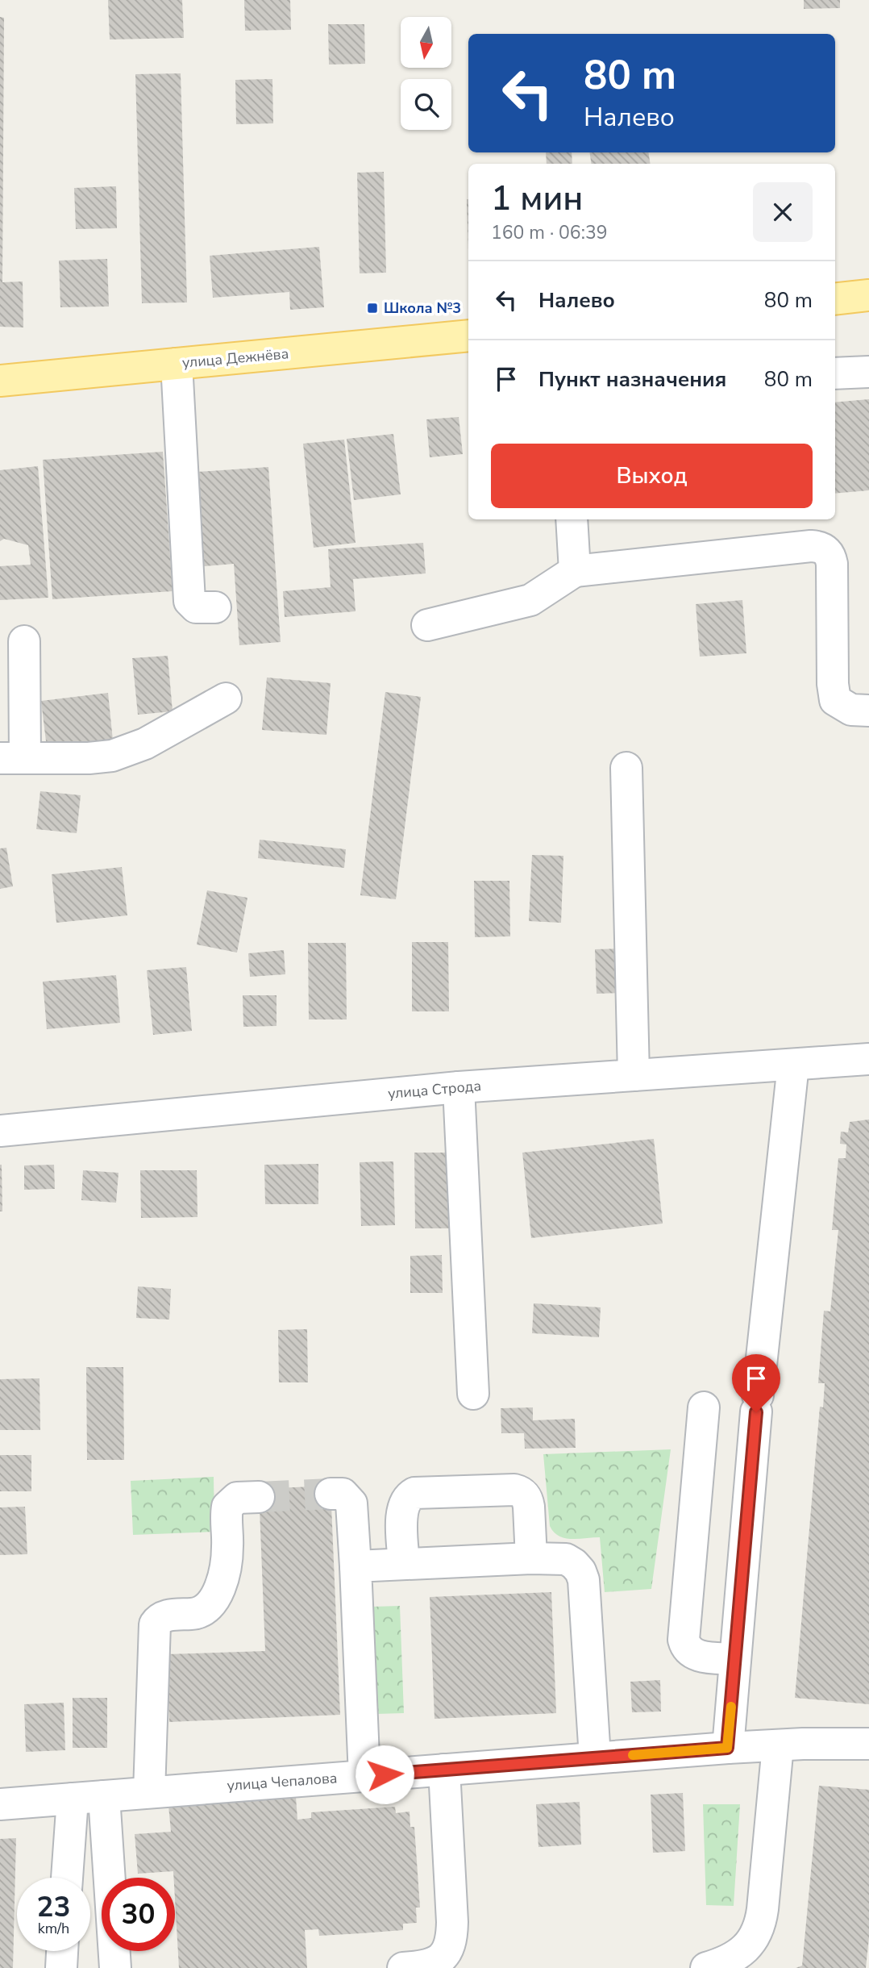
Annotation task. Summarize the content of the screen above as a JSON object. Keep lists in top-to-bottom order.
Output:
{
  "streets": {
    "main road": ["улица Дежнёва"],
    "street": ["улица Строда", "улица Чепалова"]
  },
  "places": {
    "transit": ["Школа №3"]
  },
  "north": "bottom",
  "page": {
    "turn": ["80 m", "Налево"],
    "heading": ["1 мин", "160 m · 06:39"],
    "list": [
      {
        "name": "Налево",
        "value": "80 m"
      },
      {
        "name": "Пункт назначения",
        "value": "80 m"
      }
    ],
    "buttons": "Выход",
    "speed": "23 km/h",
    "limit": "30"
  }
}
